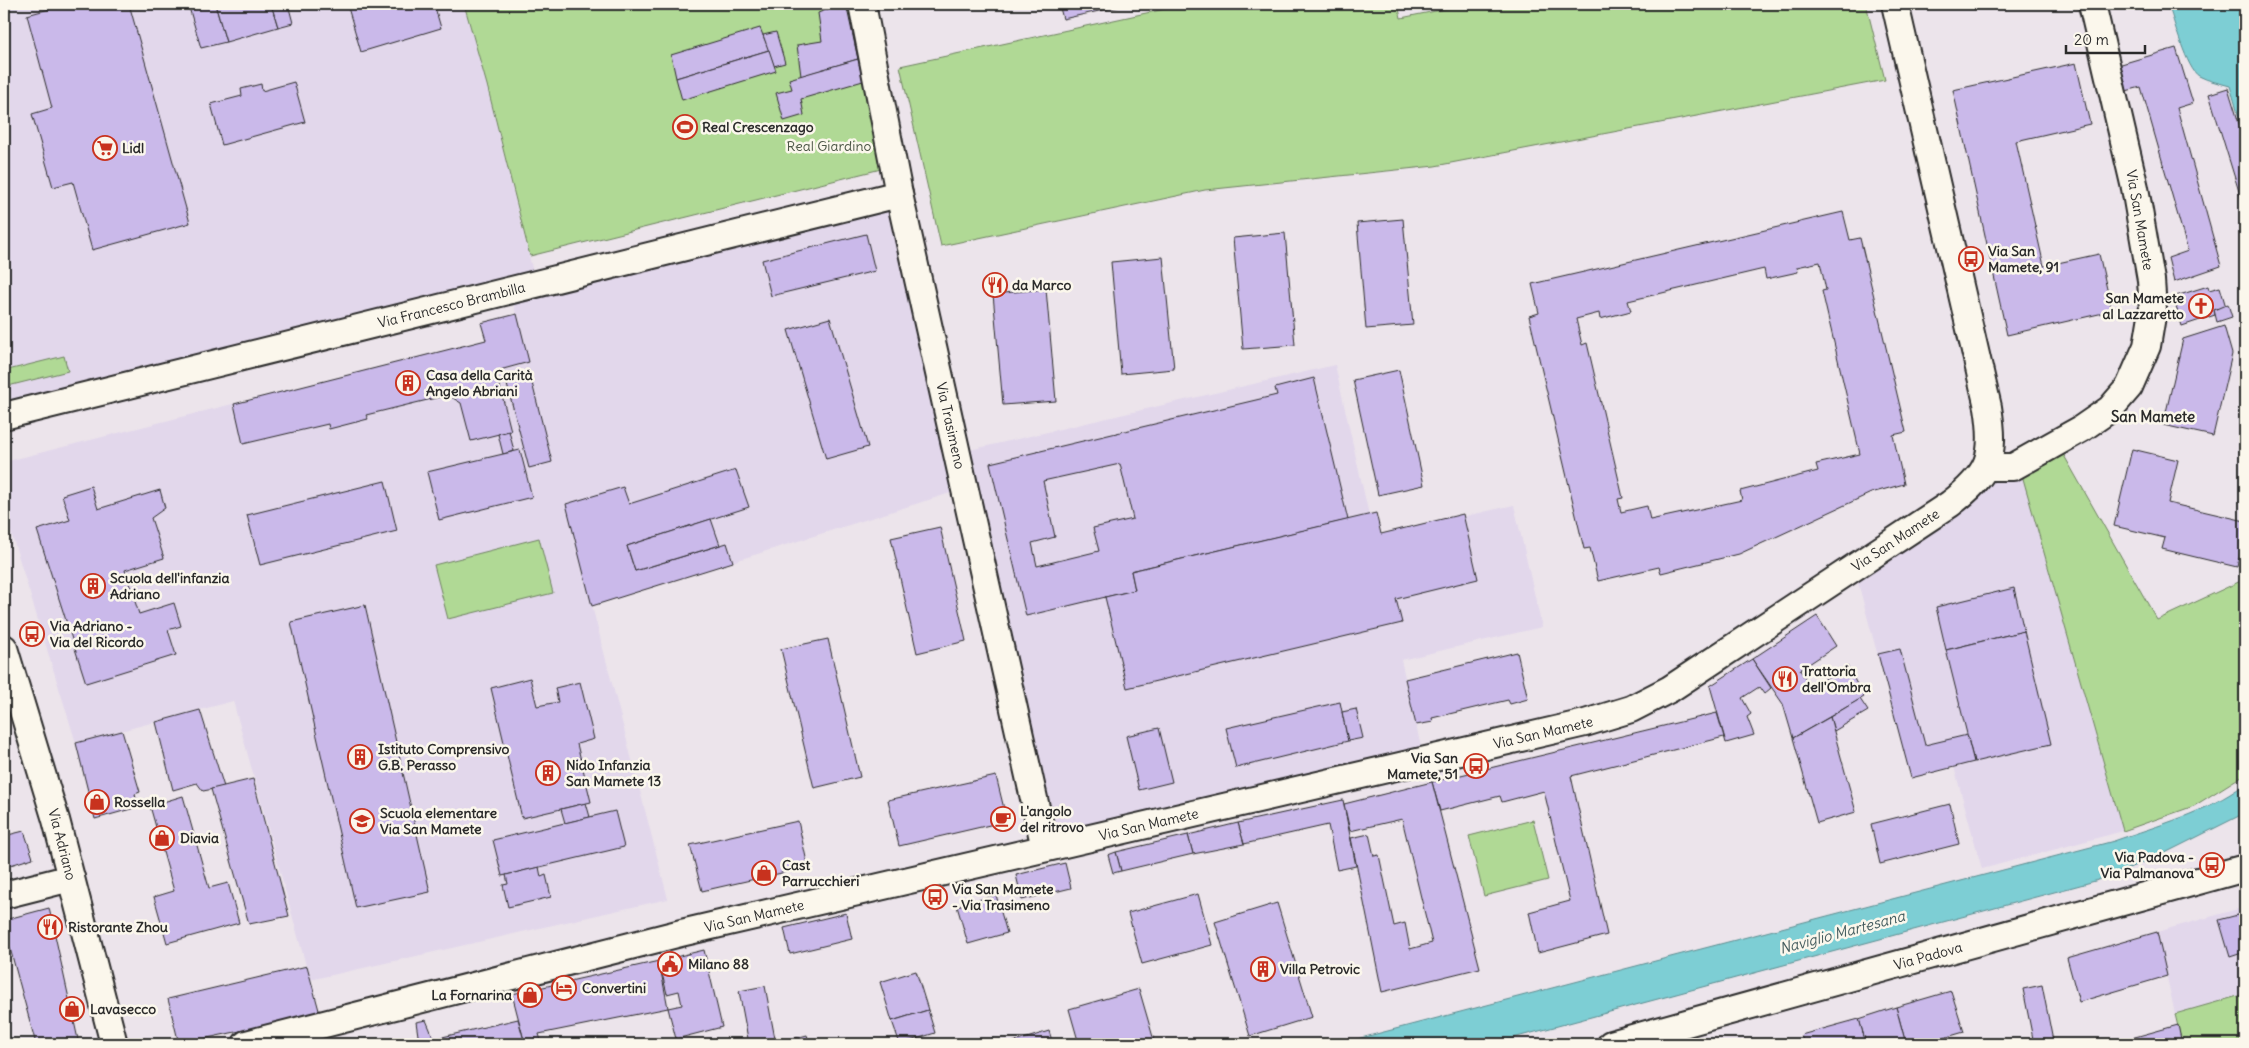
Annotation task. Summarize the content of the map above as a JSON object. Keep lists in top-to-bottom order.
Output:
{
  "streets": {
    "street": [
      "Via San Mamete",
      "Via Francesco Brambilla",
      "Via Trasimeno",
      "Via Adriano",
      "Via Padova"
    ]
  },
  "crossings": [
    ["Via San Mamete", "Via Trasimeno"],
    ["Via Francesco Brambilla", "Via Trasimeno"]
  ],
  "districts": ["San Mamete"],
  "water": ["Naviglio Martesana"],
  "parks": ["Real Giardino"],
  "places": {
    "sports": ["Real Crescenzago"],
    "supermarket": ["Lidl"],
    "bus stop": [
      "Via San Mamete, 91",
      "Via Adriano - Via del Ricordo",
      "Via San Mamete, 51",
      "Via Padova - Via Palmanova",
      "Via San Mamete - Via Trasimeno"
    ],
    "restaurant": ["da Marco", "Trattoria dell'Ombra", "Ristorante Zhou"],
    "church": ["San Mamete al Lazzaretto"],
    "building": [
      "Casa della Carità Angelo Abriani",
      "Scuola dell'infanzia Adriano",
      "Istituto Comprensivo G.B. Perasso",
      "Nido Infanzia San Mamete 13",
      "Villa Petrovic"
    ],
    "shop": [
      "Rossella",
      "Diavia",
      "Cast Parrucchieri",
      "La Fornarina",
      "Lavasecco"
    ],
    "cafe": ["L'angolo del ritrovo"],
    "school or university": ["Scuola elementare Via San Mamete"],
    "public building": ["Milano 88"],
    "hotel": ["Convertini"]
  },
  "scale_bar": "20 m"
}
